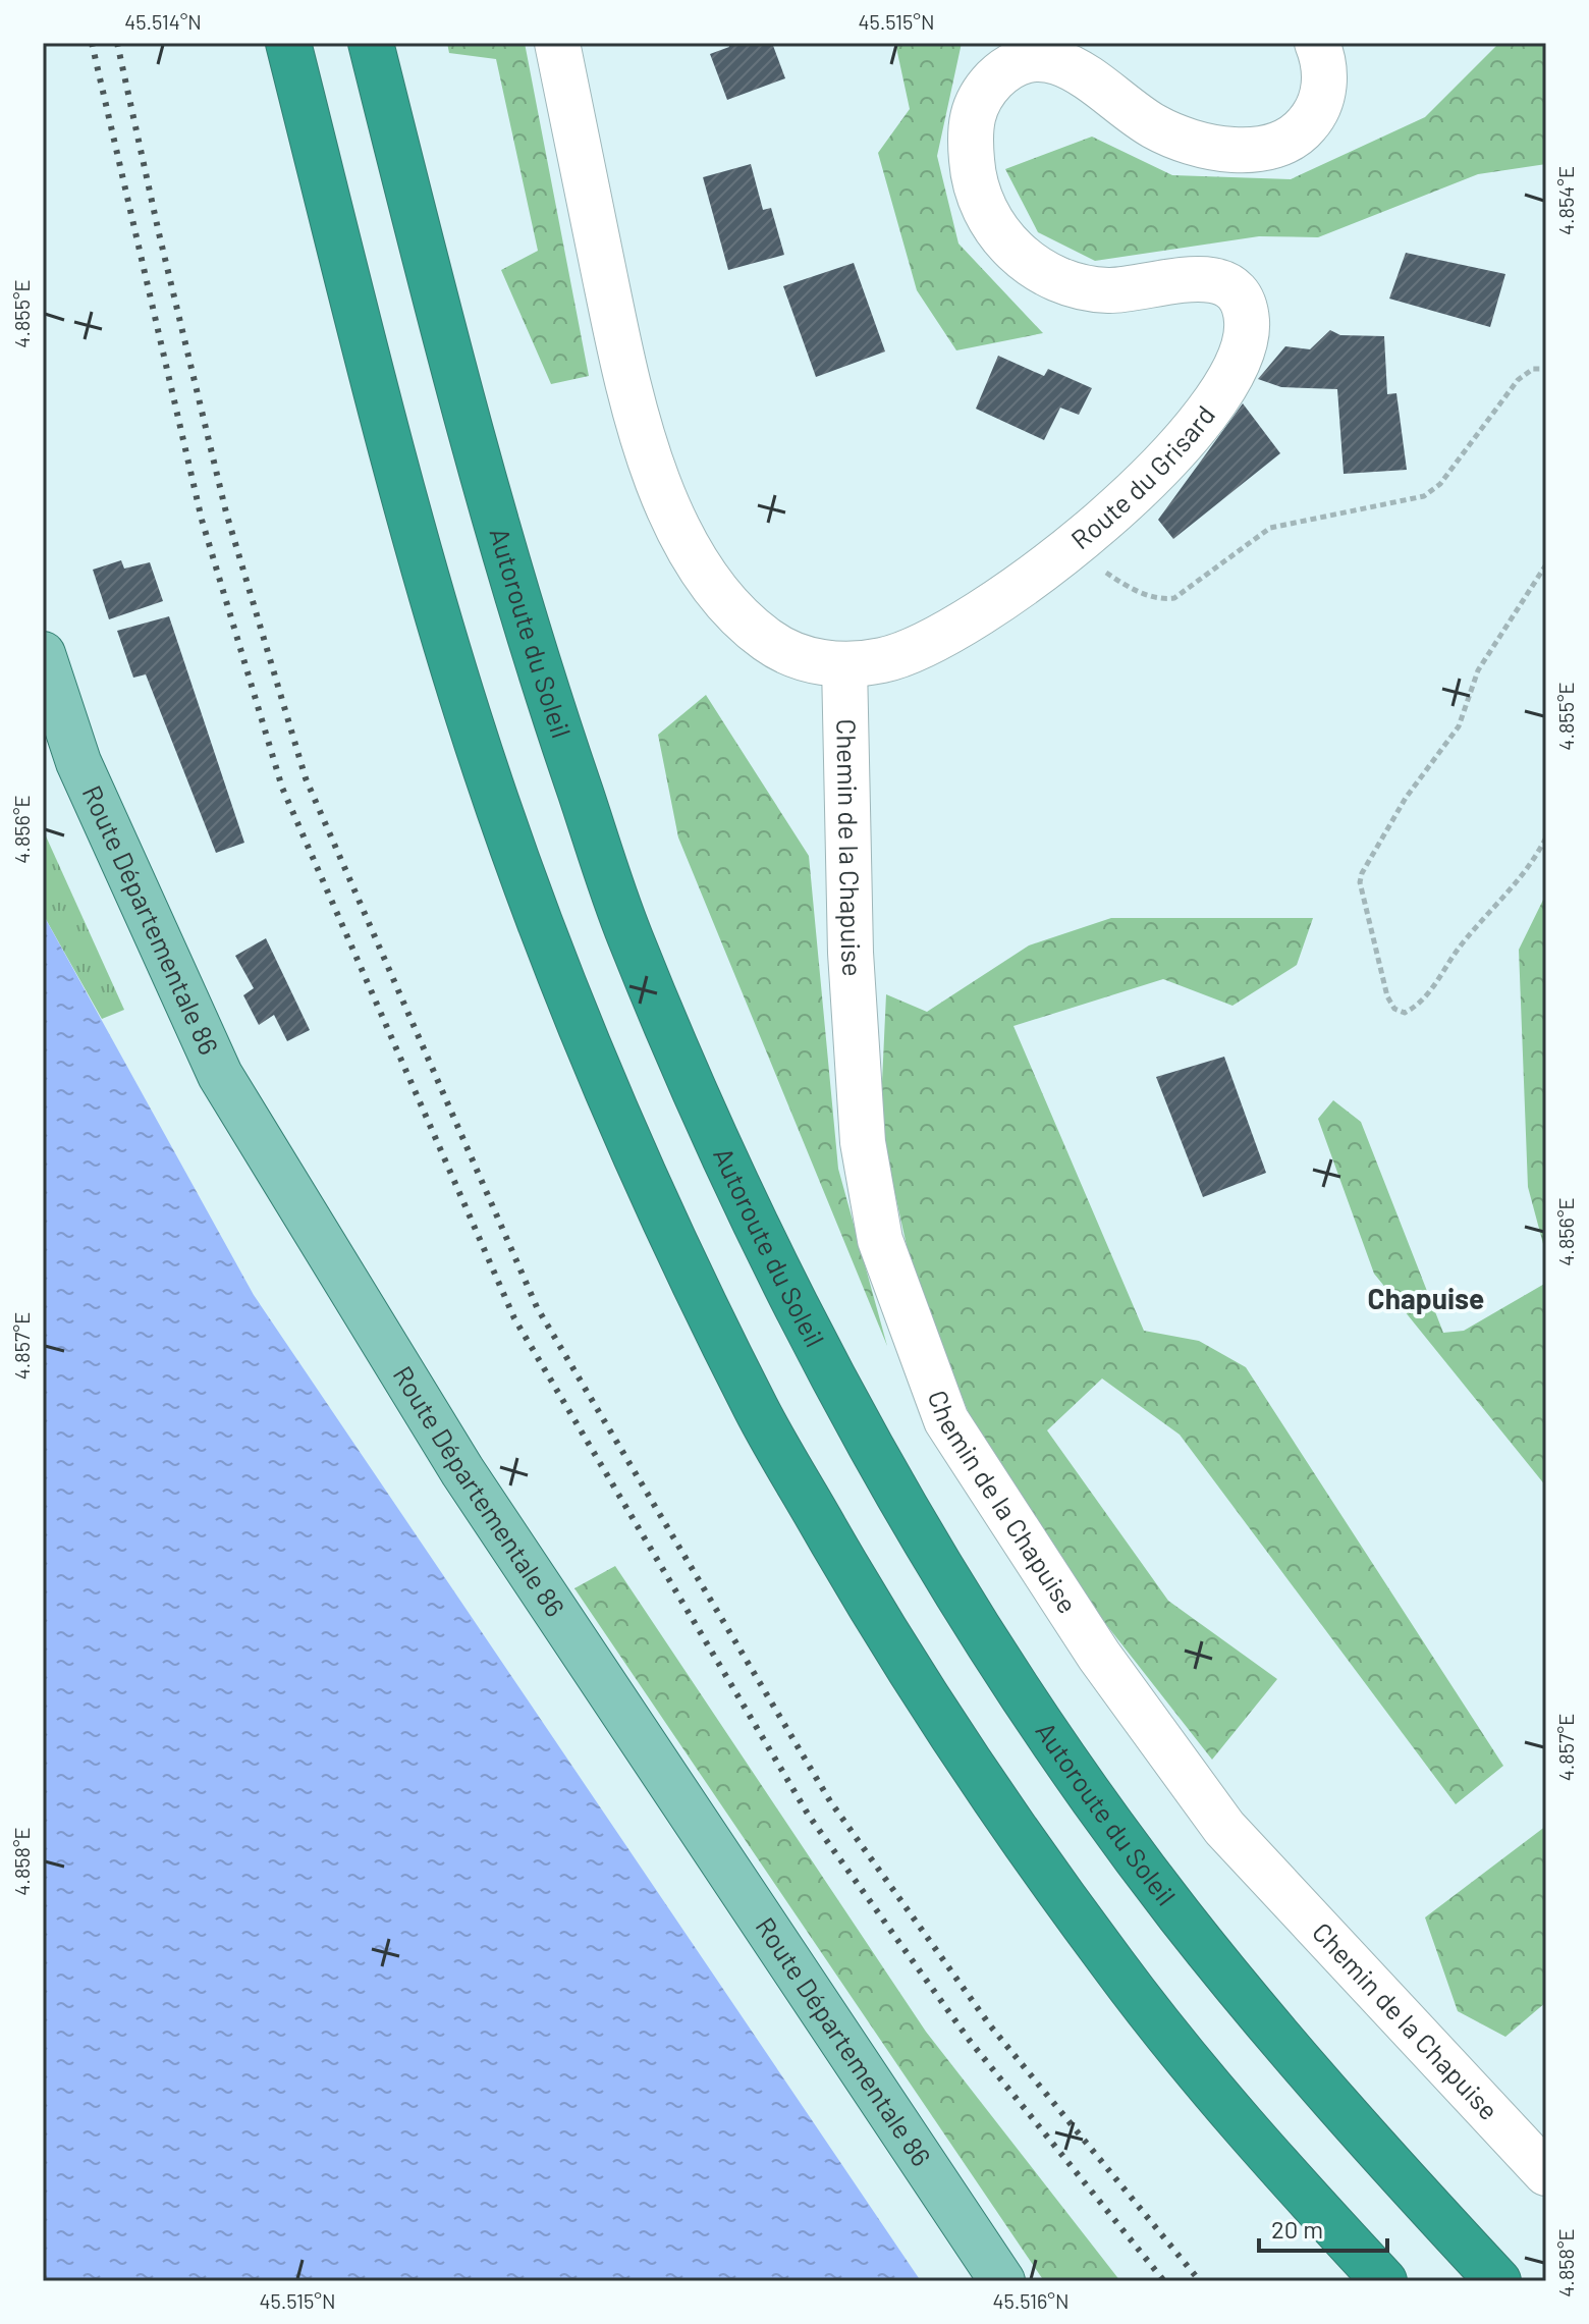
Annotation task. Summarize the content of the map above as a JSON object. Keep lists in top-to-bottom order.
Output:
{
  "streets": {
    "highway": ["Autoroute du Soleil"],
    "main road": ["Route Départementale 86"],
    "street": ["Route du Grisard", "Chemin de la Chapuise"]
  },
  "crossings": [
    ["Route du Grisard", "Chemin de la Chapuise"]
  ],
  "districts": ["Chapuise"],
  "scale_bar": "20 m",
  "coordinates": [
    "45.514°N",
    "45.515°N",
    "4.854°E",
    "4.855°E",
    "4.856°E",
    "4.857°E",
    "4.858°E",
    "45.516°N"
  ]
}
